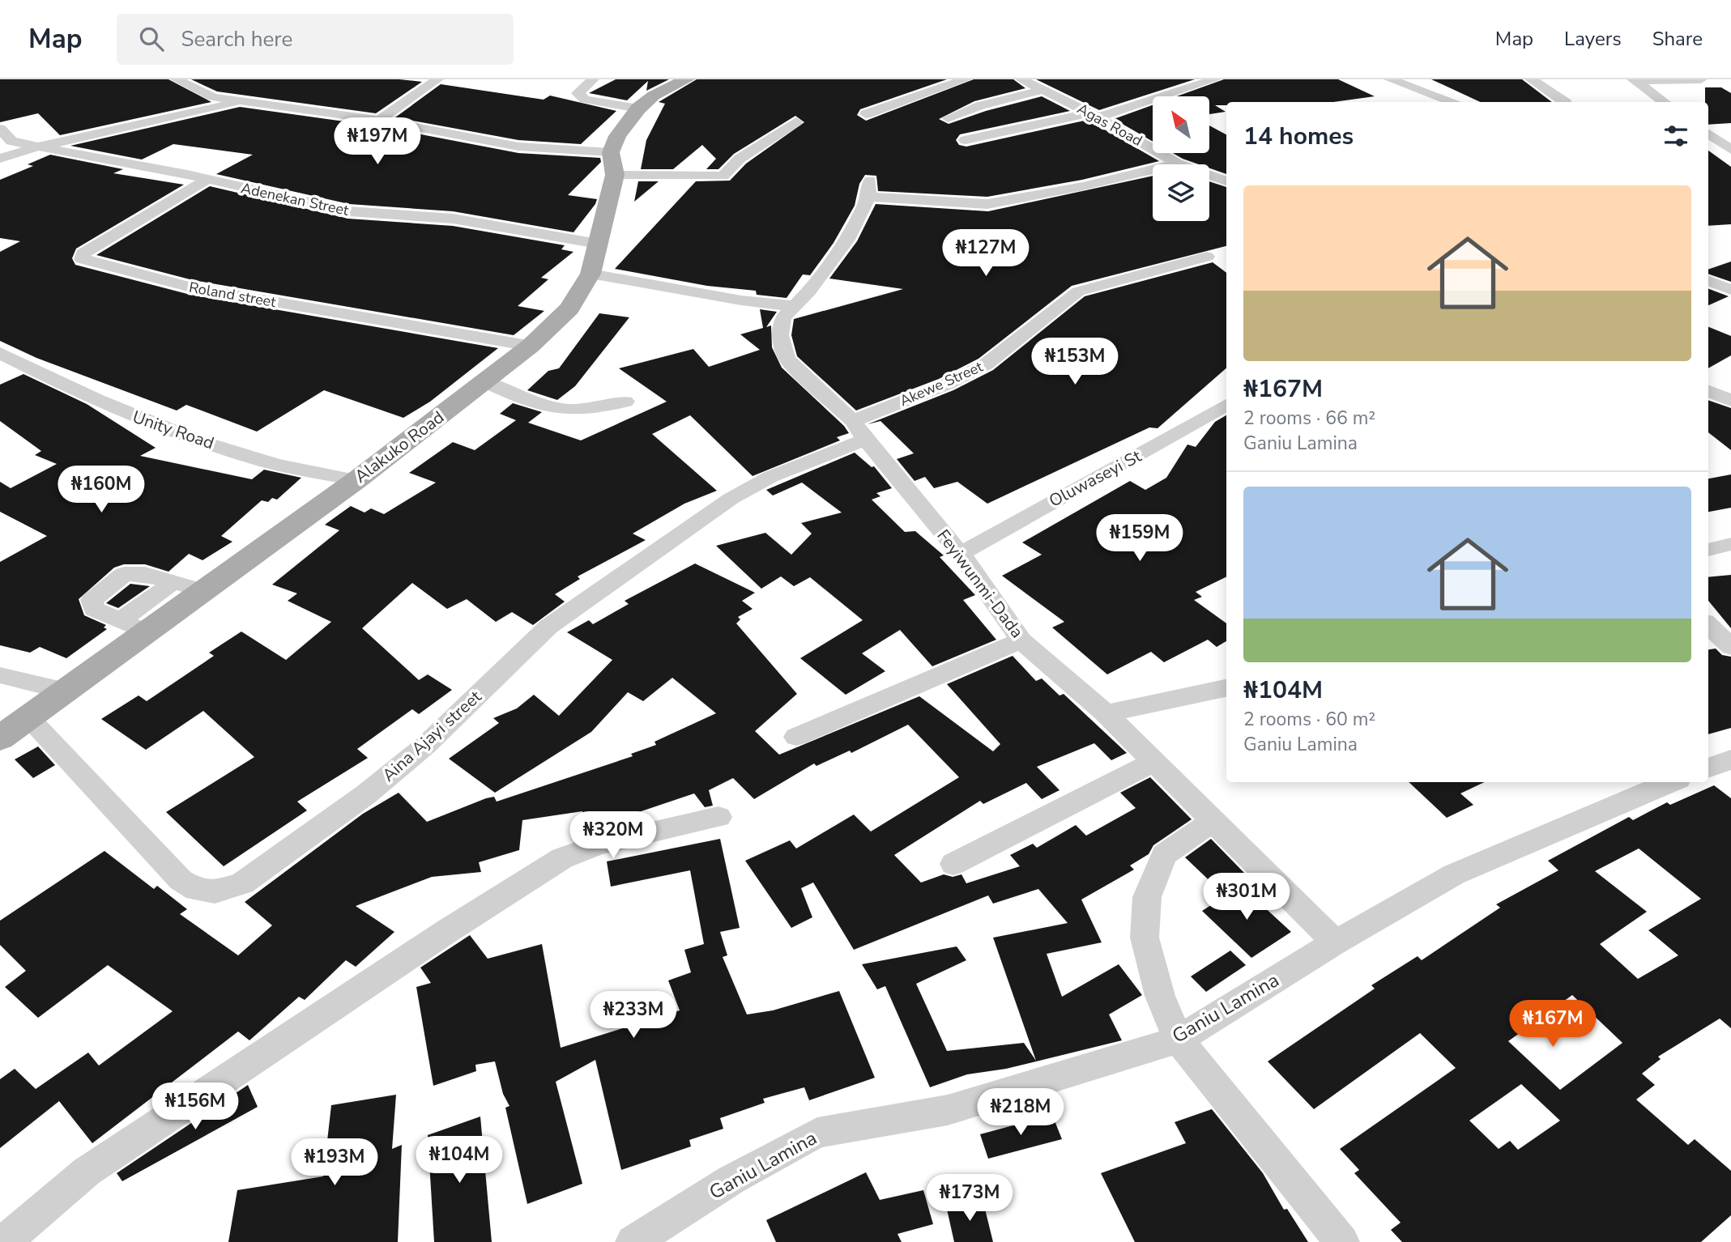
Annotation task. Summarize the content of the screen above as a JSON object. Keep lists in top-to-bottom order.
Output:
{
  "streets": {
    "main road": ["Alakuko Road"],
    "street": [
      "Agas Road",
      "Adenekan Street",
      "Roland street",
      "Akewe Street",
      "Unity Road",
      "Oluwaseyi St",
      "Feyiwunmi-Dada",
      "Aina Ajayi street",
      "Ganiu Lamina"
    ]
  },
  "crossings": [
    ["Agas Road", "Feyiwunmi-Dada"],
    ["Adenekan Street", "Roland street"],
    ["Adenekan Street", "Alakuko Road"],
    ["Roland street", "Alakuko Road"],
    ["Akewe Street", "Feyiwunmi-Dada"],
    ["Akewe Street", "Aina Ajayi street"],
    ["Unity Road", "Alakuko Road"],
    ["Alakuko Road", "Aina Ajayi street"],
    ["Oluwaseyi St", "Feyiwunmi-Dada"],
    ["Feyiwunmi-Dada", "Aina Ajayi street"],
    ["Feyiwunmi-Dada", "Ganiu Lamina"]
  ],
  "north": "top left",
  "page": {
    "header": "Map",
    "search": "Search here",
    "nav": ["Map", "Layers", "Share"],
    "heading": "14 homes",
    "price": [
      "₦197M",
      "₦127M",
      "₦153M",
      "₦160M",
      "₦159M",
      "₦320M",
      "₦301M",
      "₦233M",
      "₦167M",
      "₦156M",
      "₦218M",
      "₦104M",
      "₦193M",
      "₦173M"
    ],
    "list": [
      {
        "name": "₦167M",
        "note": "2 rooms · 66 m² · Ganiu Lamina"
      },
      {
        "name": "₦104M",
        "note": "2 rooms · 60 m² · Ganiu Lamina"
      }
    ]
  }
}
